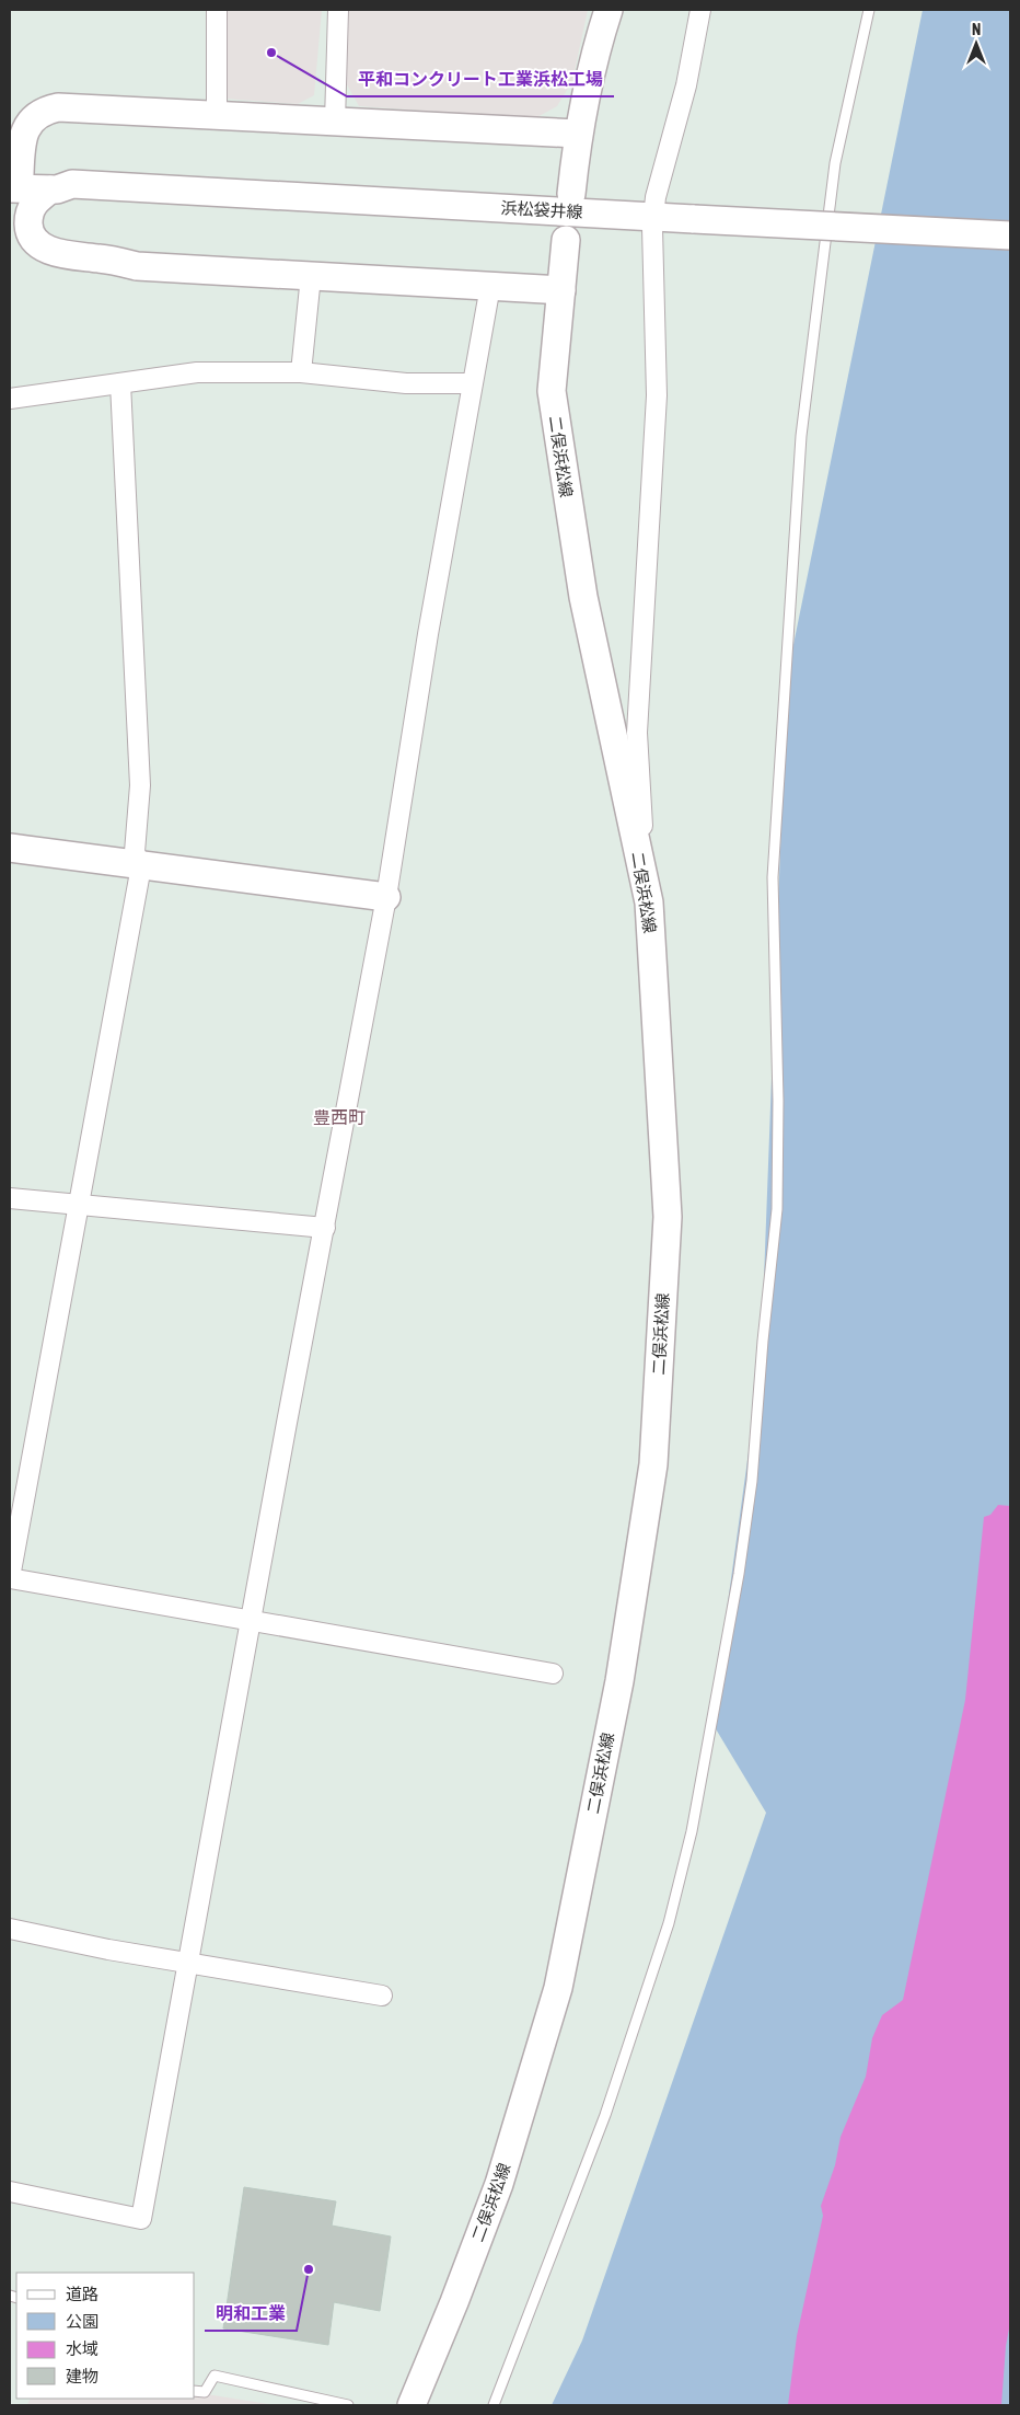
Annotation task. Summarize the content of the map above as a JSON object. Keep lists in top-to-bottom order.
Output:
{
  "streets": {
    "main road": ["浜松袋井線", "二俣浜松線"]
  },
  "districts": ["豊西町"],
  "places": ["平和コンクリート工業浜松工場", "明和工業"],
  "legend": [
    "道路",
    "公園",
    "水域",
    "建物"
  ],
  "north": "top"
}
